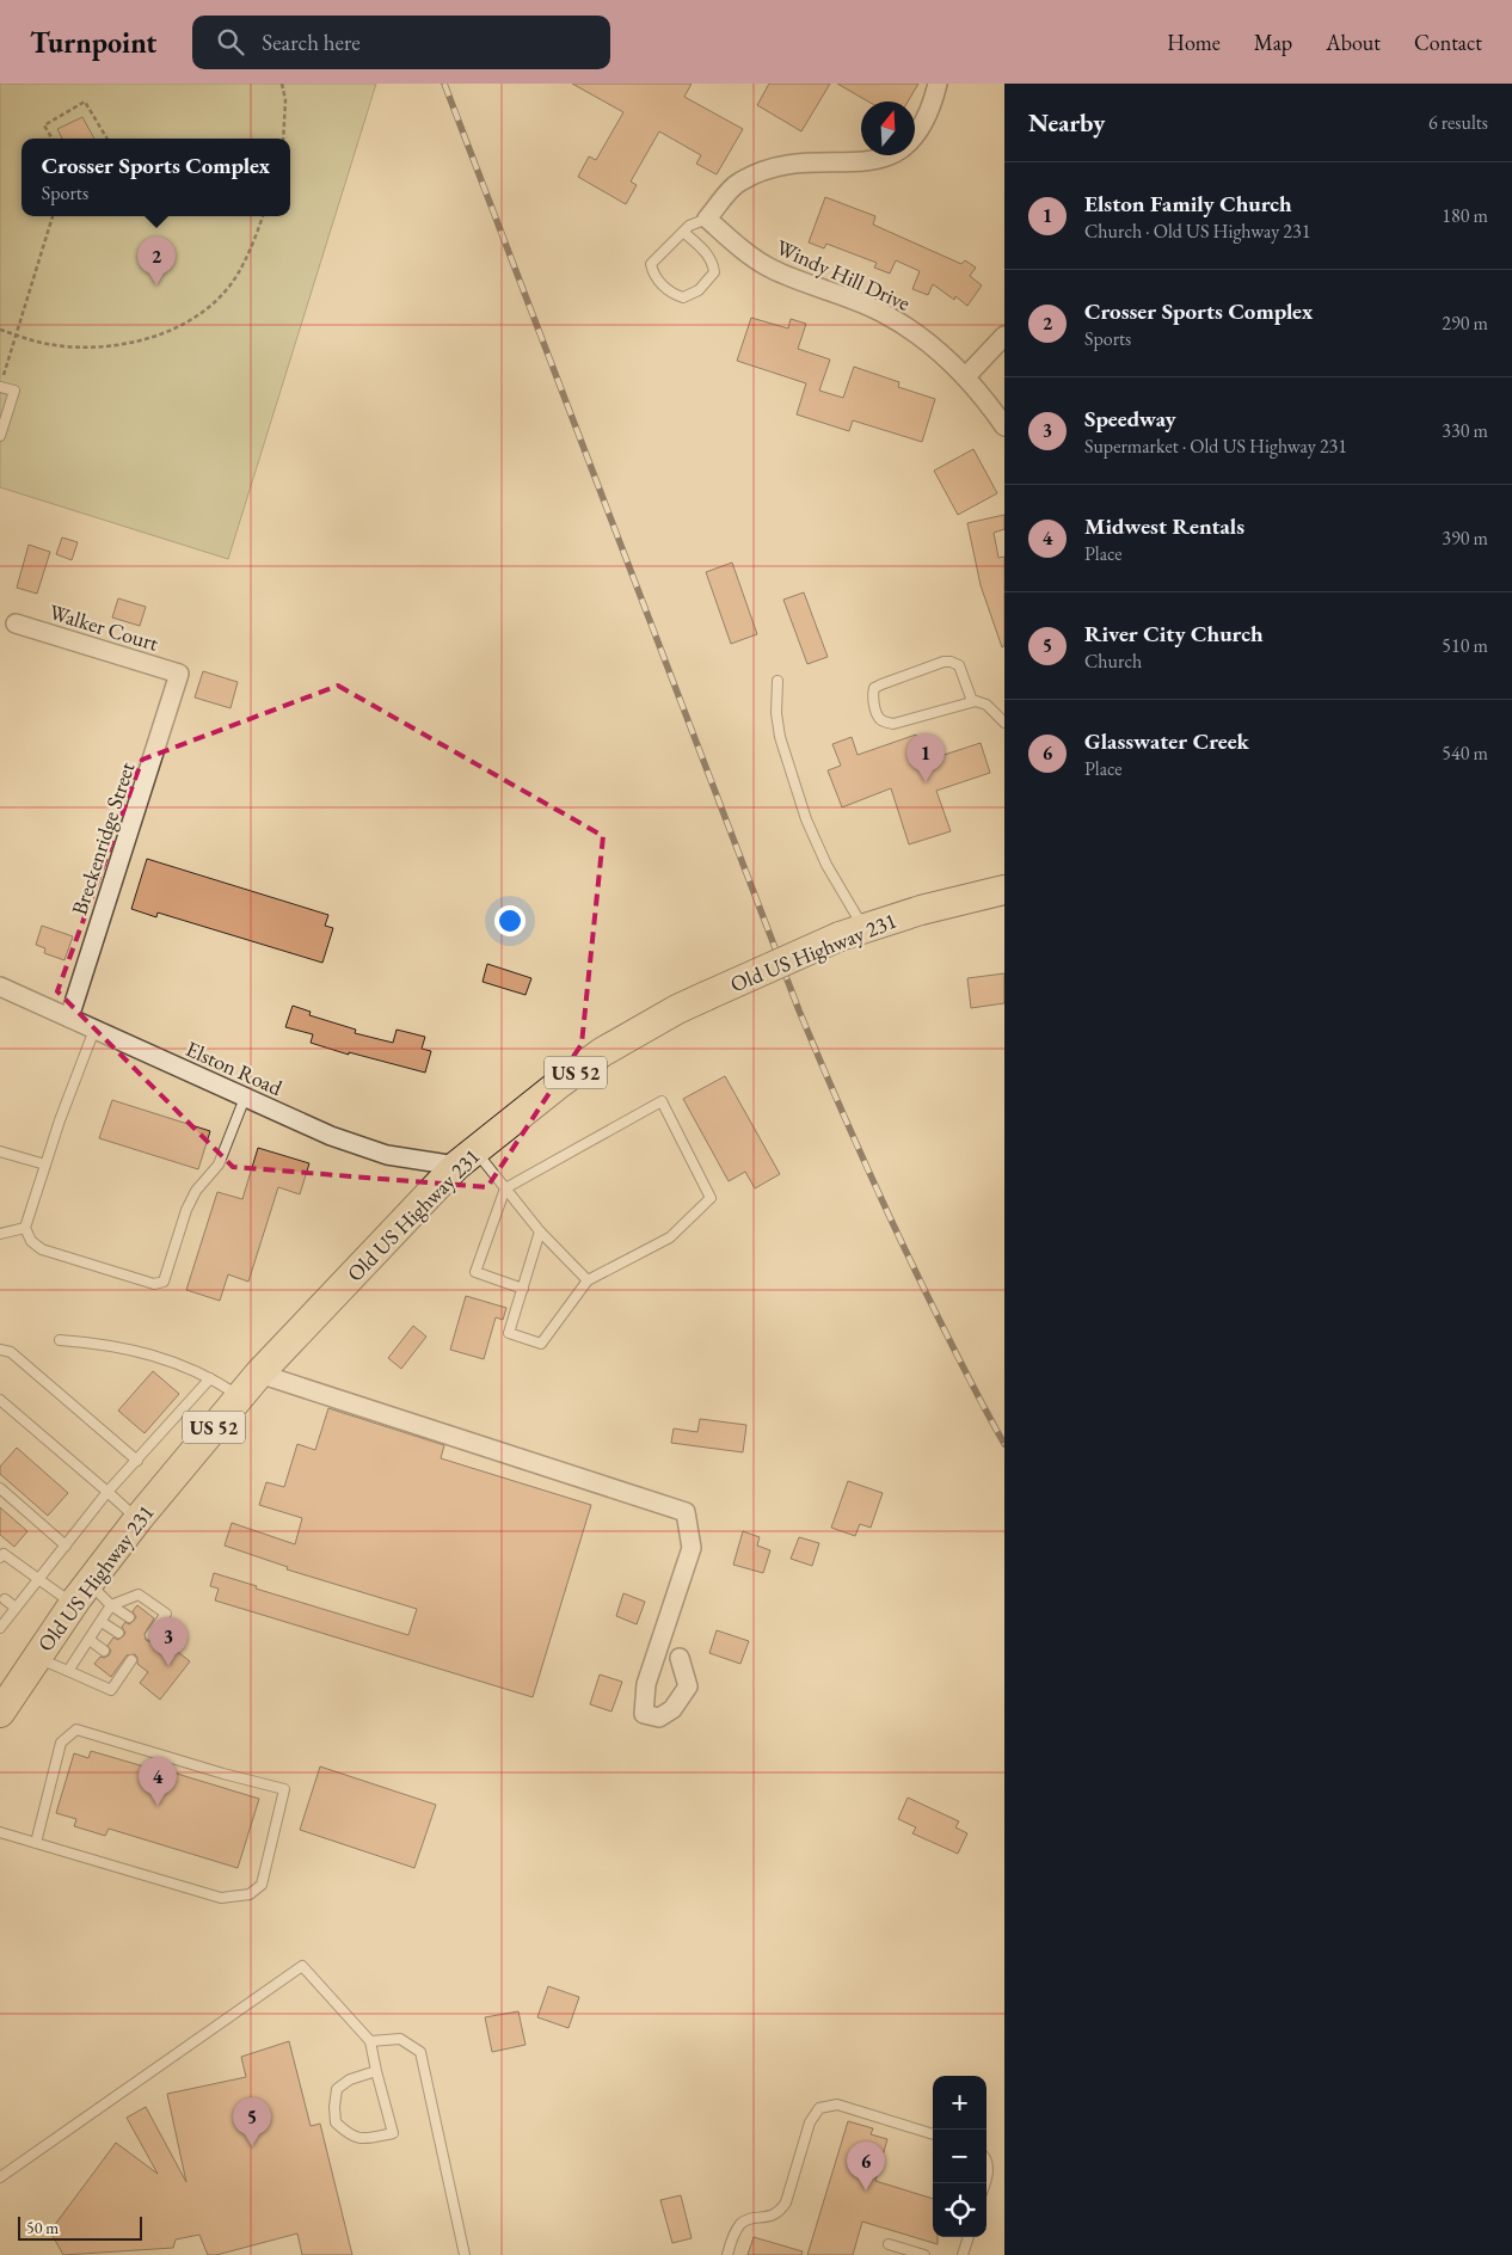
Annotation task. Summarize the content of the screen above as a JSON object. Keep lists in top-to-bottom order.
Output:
{
  "streets": {
    "main road": ["Old US Highway 231", "US 52"],
    "street": [
      "Windy Hill Drive",
      "Walker Court",
      "Breckenridge Street",
      "Elston Road"
    ]
  },
  "crossings": [
    ["Walker Court", "Breckenridge Street"],
    ["Breckenridge Street", "Elston Road"],
    ["Old US Highway 231", "Elston Road"]
  ],
  "scale_bar": "50 m",
  "north": "top",
  "page": {
    "header": "Turnpoint",
    "search": "Search here",
    "nav": [
      "Home",
      "Map",
      "About",
      "Contact"
    ],
    "heading": ["Nearby", "6 results"],
    "popup": ["Crosser Sports Complex", "Sports"],
    "list": [
      {
        "mark": "1",
        "name": "Elston Family Church",
        "note": "Church · Old US Highway 231",
        "value": "180 m"
      },
      {
        "mark": "2",
        "name": "Crosser Sports Complex",
        "note": "Sports",
        "value": "290 m"
      },
      {
        "mark": "3",
        "name": "Speedway",
        "note": "Supermarket · Old US Highway 231",
        "value": "330 m"
      },
      {
        "mark": "4",
        "name": "Midwest Rentals",
        "note": "Place",
        "value": "390 m"
      },
      {
        "mark": "5",
        "name": "River City Church",
        "note": "Church",
        "value": "510 m"
      },
      {
        "mark": "6",
        "name": "Glasswater Creek",
        "note": "Place",
        "value": "540 m"
      }
    ],
    "pins": [
      "2",
      "1",
      "3",
      "4",
      "5",
      "6"
    ],
    "map_buttons": ["+", "−"],
    "scale": "50 m"
  }
}
